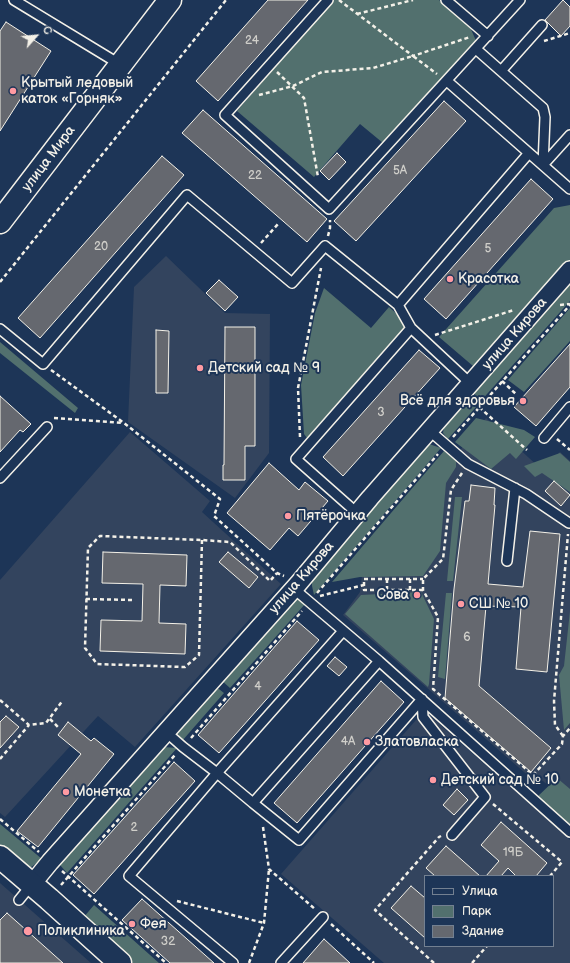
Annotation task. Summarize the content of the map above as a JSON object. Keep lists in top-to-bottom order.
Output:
{
  "streets": {
    "main road": ["улица Мира"],
    "street": ["улица Кирова"]
  },
  "places": [
    "Крытый ледовый каток «Горняк»",
    "Красотка",
    "Детский сад № 9",
    "Всё для здоровья",
    "Пятёрочка",
    "Сова",
    "СШ № 10",
    "Златовласка",
    "Детский сад № 10",
    "Монетка",
    "Фея",
    "Поликлиника"
  ],
  "house_numbers": [
    "24",
    "5А",
    "22",
    "20",
    "5",
    "3",
    "6",
    "4",
    "4А",
    "2",
    "19Б",
    "32"
  ],
  "legend": ["Улица", "Парк", "Здание"],
  "north": "top right"
}
